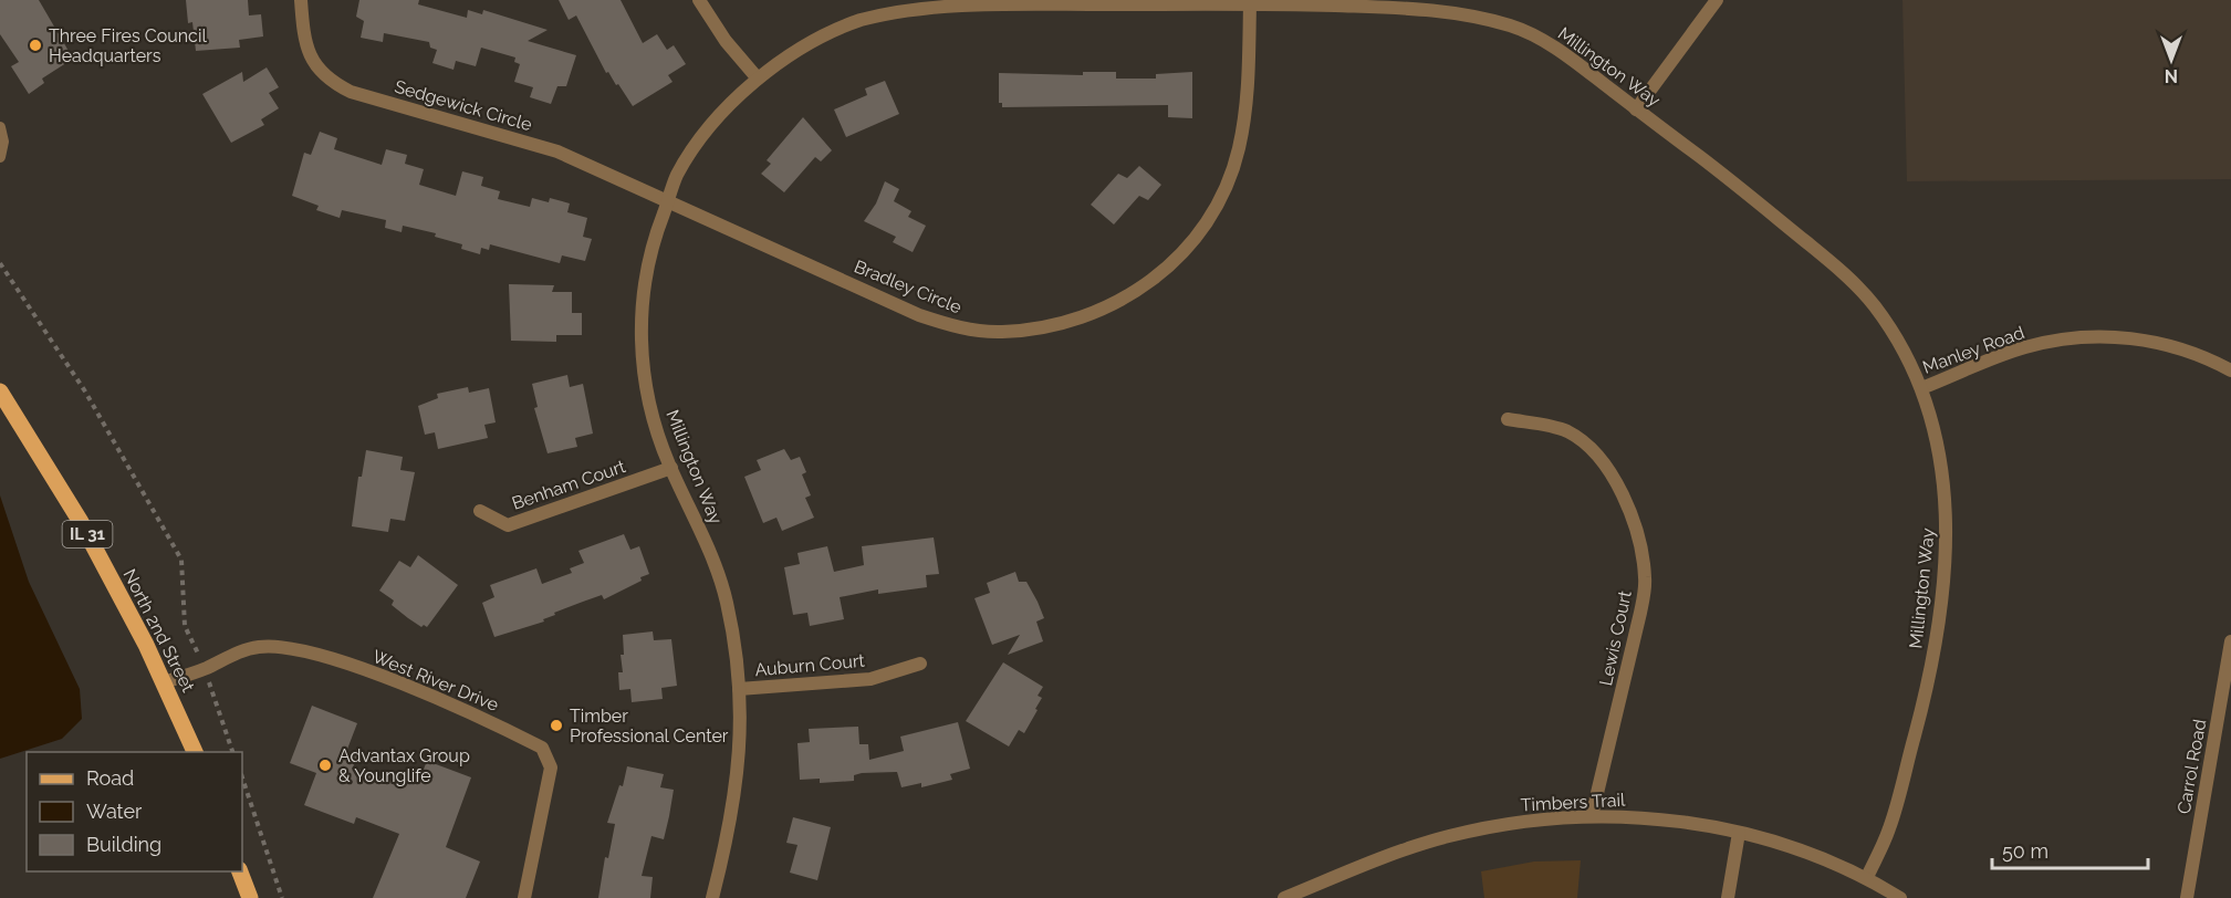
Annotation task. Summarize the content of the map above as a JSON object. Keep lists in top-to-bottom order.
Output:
{
  "streets": {
    "main road": ["IL 31", "North 2nd Street"],
    "street": [
      "Millington Way",
      "Sedgewick Circle",
      "Bradley Circle",
      "Manley Road",
      "Benham Court",
      "Lewis Court",
      "Auburn Court",
      "West River Drive",
      "Carrol Road",
      "Timbers Trail"
    ]
  },
  "crossings": [
    ["Millington Way", "Sedgewick Circle"],
    ["Millington Way", "Bradley Circle"],
    ["Millington Way", "Manley Road"],
    ["Millington Way", "Benham Court"],
    ["Millington Way", "Auburn Court"],
    ["Millington Way", "Timbers Trail"],
    ["Sedgewick Circle", "Bradley Circle"],
    ["North 2nd Street", "West River Drive"],
    ["Lewis Court", "Timbers Trail"]
  ],
  "places": ["Three Fires Council Headquarters", "Timber Professional Center", "Advantax Group & Younglife"],
  "legend": ["Road", "Water", "Building"],
  "scale_bar": "50 m",
  "north": "bottom"
}
